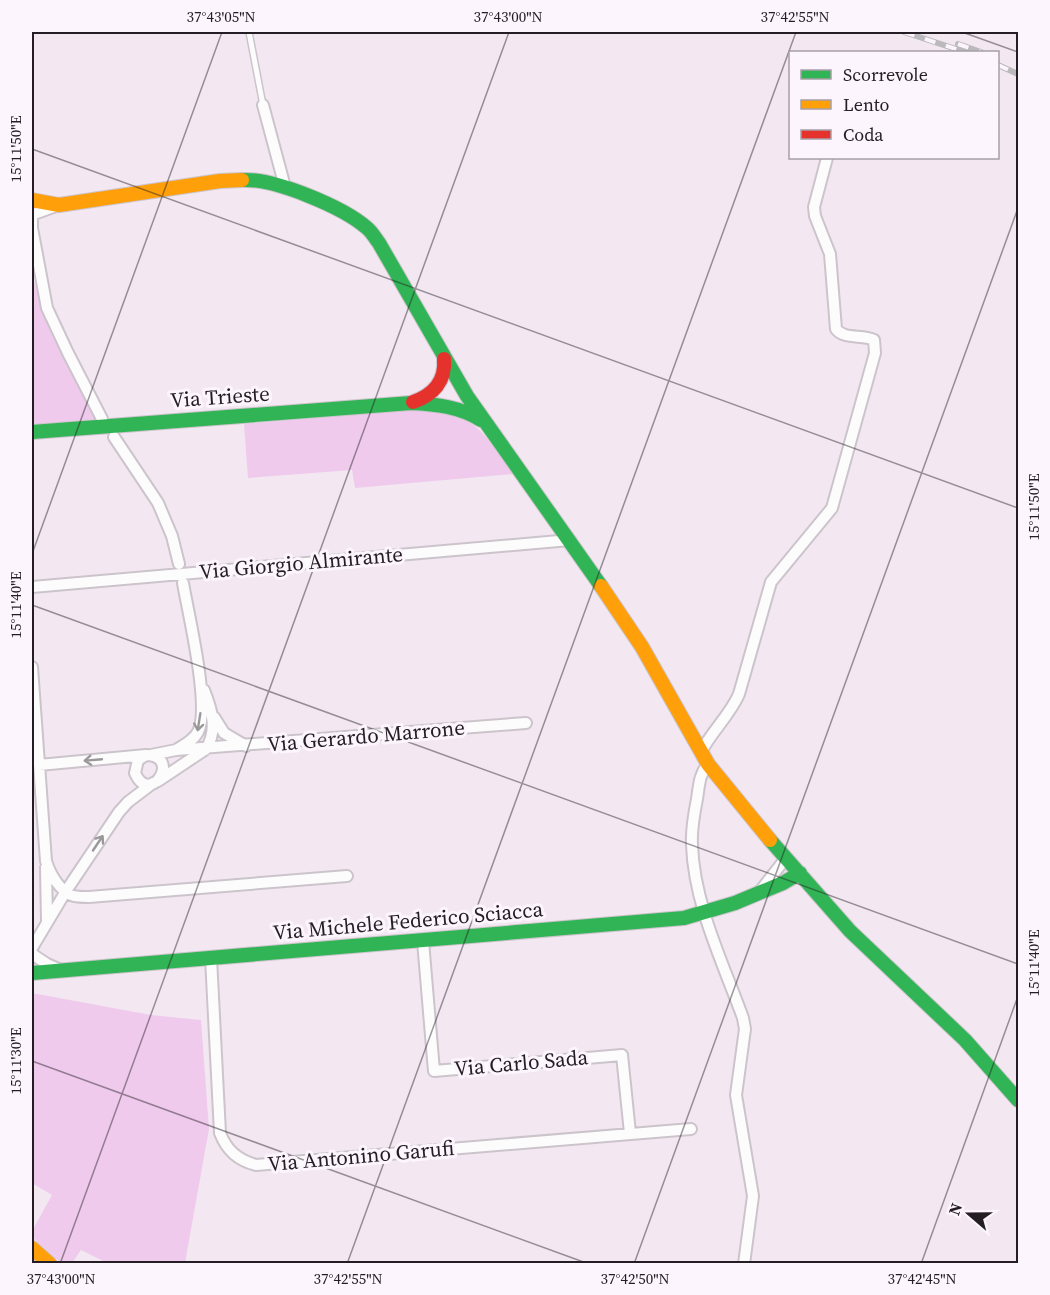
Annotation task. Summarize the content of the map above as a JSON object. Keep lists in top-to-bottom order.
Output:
{
  "streets": {
    "street": [
      "Via Trieste",
      "Via Giorgio Almirante",
      "Via Gerardo Marrone",
      "Via Michele Federico Sciacca",
      "Via Carlo Sada",
      "Via Antonino Garufi"
    ]
  },
  "crossings": [
    ["Via Michele Federico Sciacca", "Via Carlo Sada"],
    ["Via Michele Federico Sciacca", "Via Antonino Garufi"],
    ["Via Carlo Sada", "Via Antonino Garufi"]
  ],
  "legend": ["Scorrevole", "Lento", "Coda"],
  "north": "left",
  "coordinates": [
    "37°43'05\"N",
    "37°43'00\"N",
    "37°42'55\"N",
    "15°11'50\"E",
    "15°11'40\"E",
    "15°11'30\"E",
    "37°42'50\"N",
    "37°42'45\"N"
  ]
}
